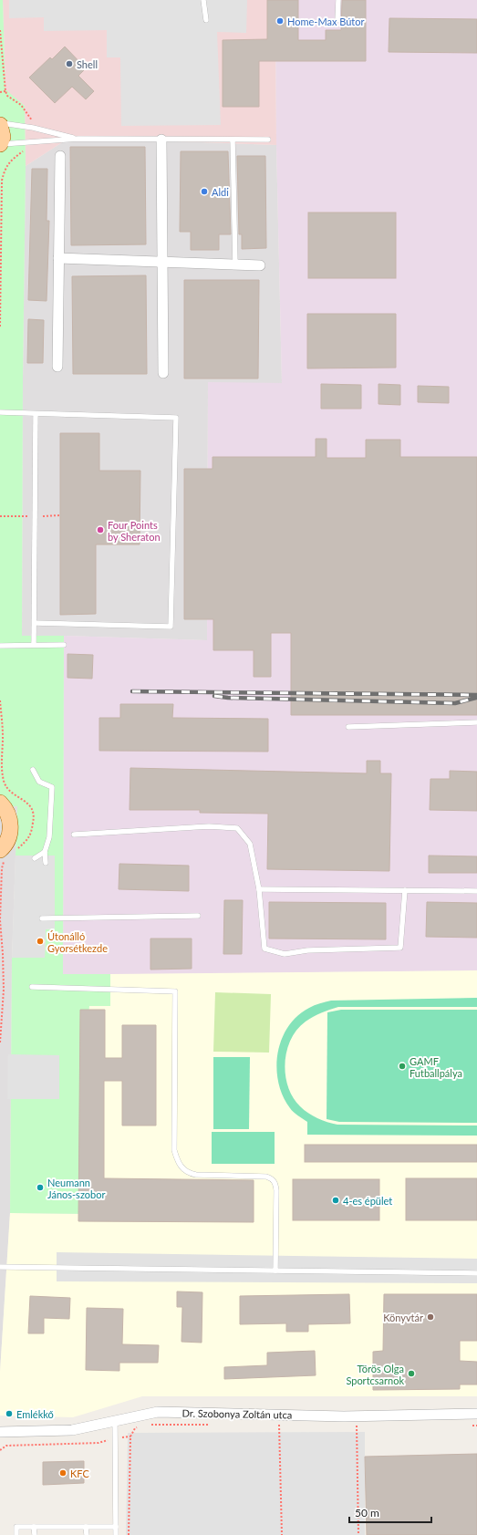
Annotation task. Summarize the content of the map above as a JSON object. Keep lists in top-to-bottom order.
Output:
{
  "streets": {
    "street": ["Dr. Szobonya Zoltán utca"]
  },
  "places": [
    "Home-Max Bútor",
    "Shell",
    "Aldi",
    "Four Points by Sheraton",
    "Útonálló Gyorsétkezde",
    "GAMF Futballpálya",
    "Neumann János-szobor",
    "4-es épület",
    "Könyvtár",
    "Törös Olga Sportcsarnok",
    "Emlékkő",
    "KFC"
  ],
  "scale_bar": "50 m"
}
